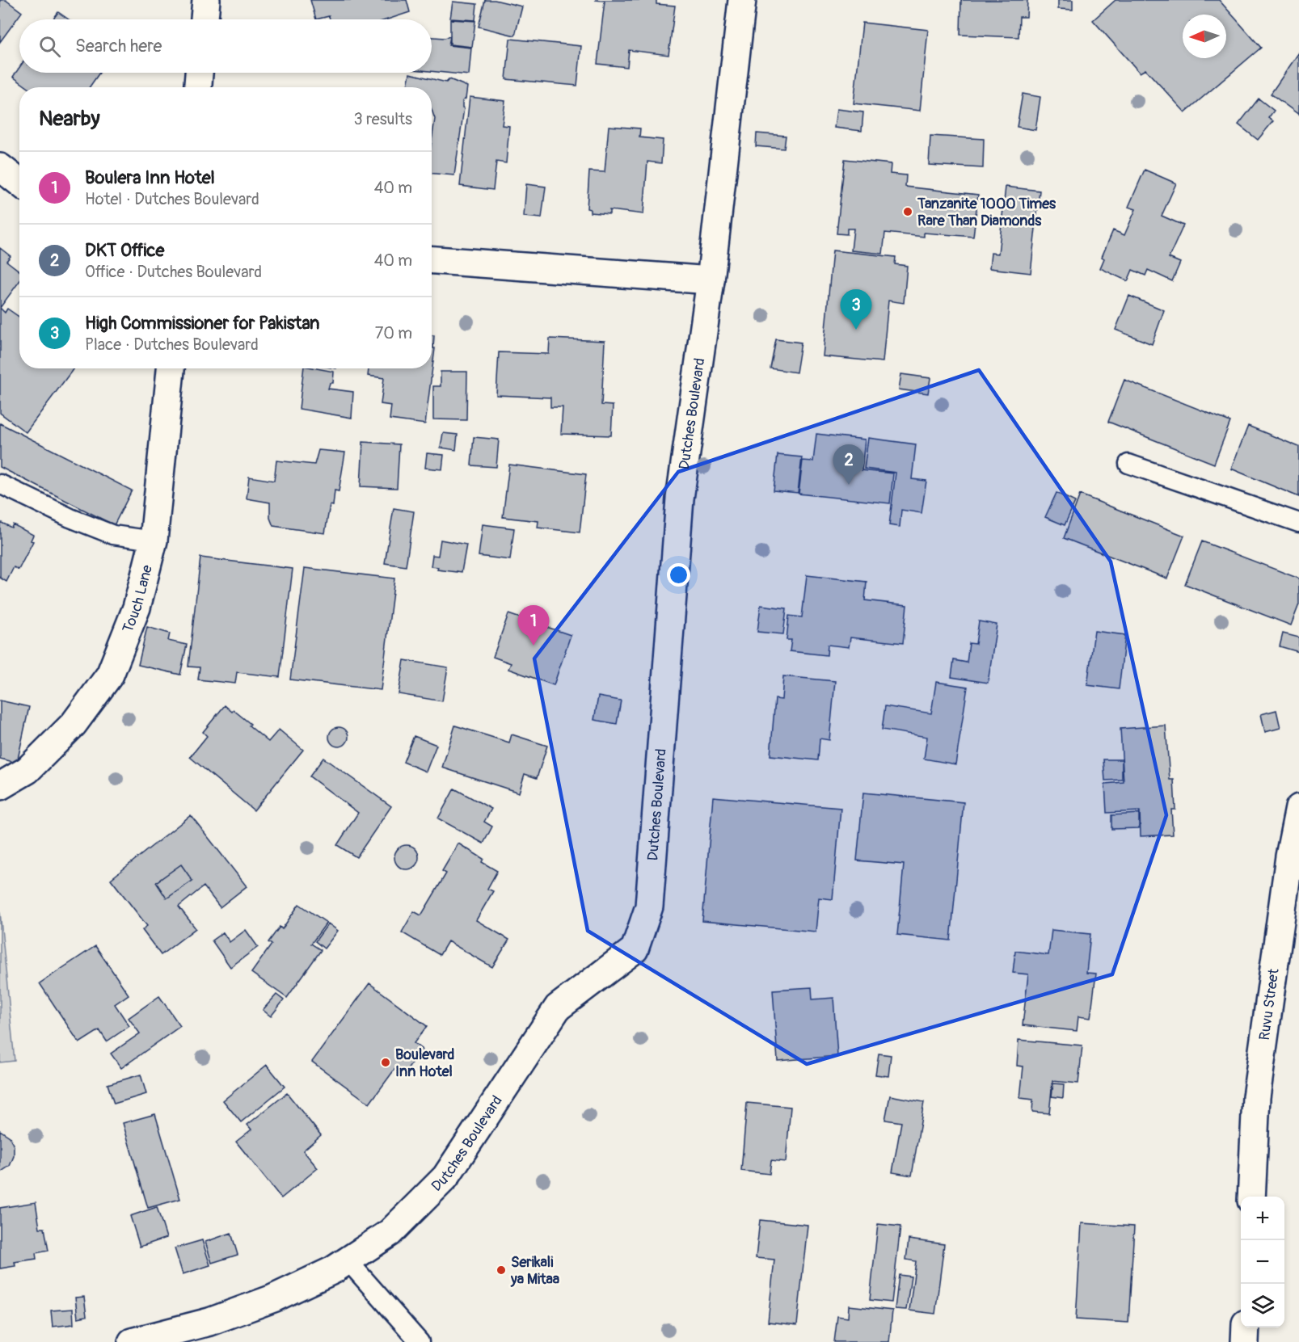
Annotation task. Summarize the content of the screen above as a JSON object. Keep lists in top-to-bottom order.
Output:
{
  "streets": {
    "street": ["Dutches Boulevard", "Touch Lane", "Ruvu Street"]
  },
  "places": ["Tanzanite 1000 Times Rare Than Diamonds", "Boulevard Inn Hotel", "Serikali ya Mitaa"],
  "north": "left",
  "page": {
    "search": "Search here",
    "heading": ["Nearby", "3 results"],
    "list": [
      {
        "mark": "1",
        "name": "Boulera Inn Hotel",
        "note": "Hotel · Dutches Boulevard",
        "value": "40 m"
      },
      {
        "mark": "2",
        "name": "DKT Office",
        "note": "Office · Dutches Boulevard",
        "value": "40 m"
      },
      {
        "mark": "3",
        "name": "High Commissioner for Pakistan",
        "note": "Place · Dutches Boulevard",
        "value": "70 m"
      }
    ],
    "pins": ["3", "2", "1"],
    "map_buttons": ["+", "−"]
  }
}
